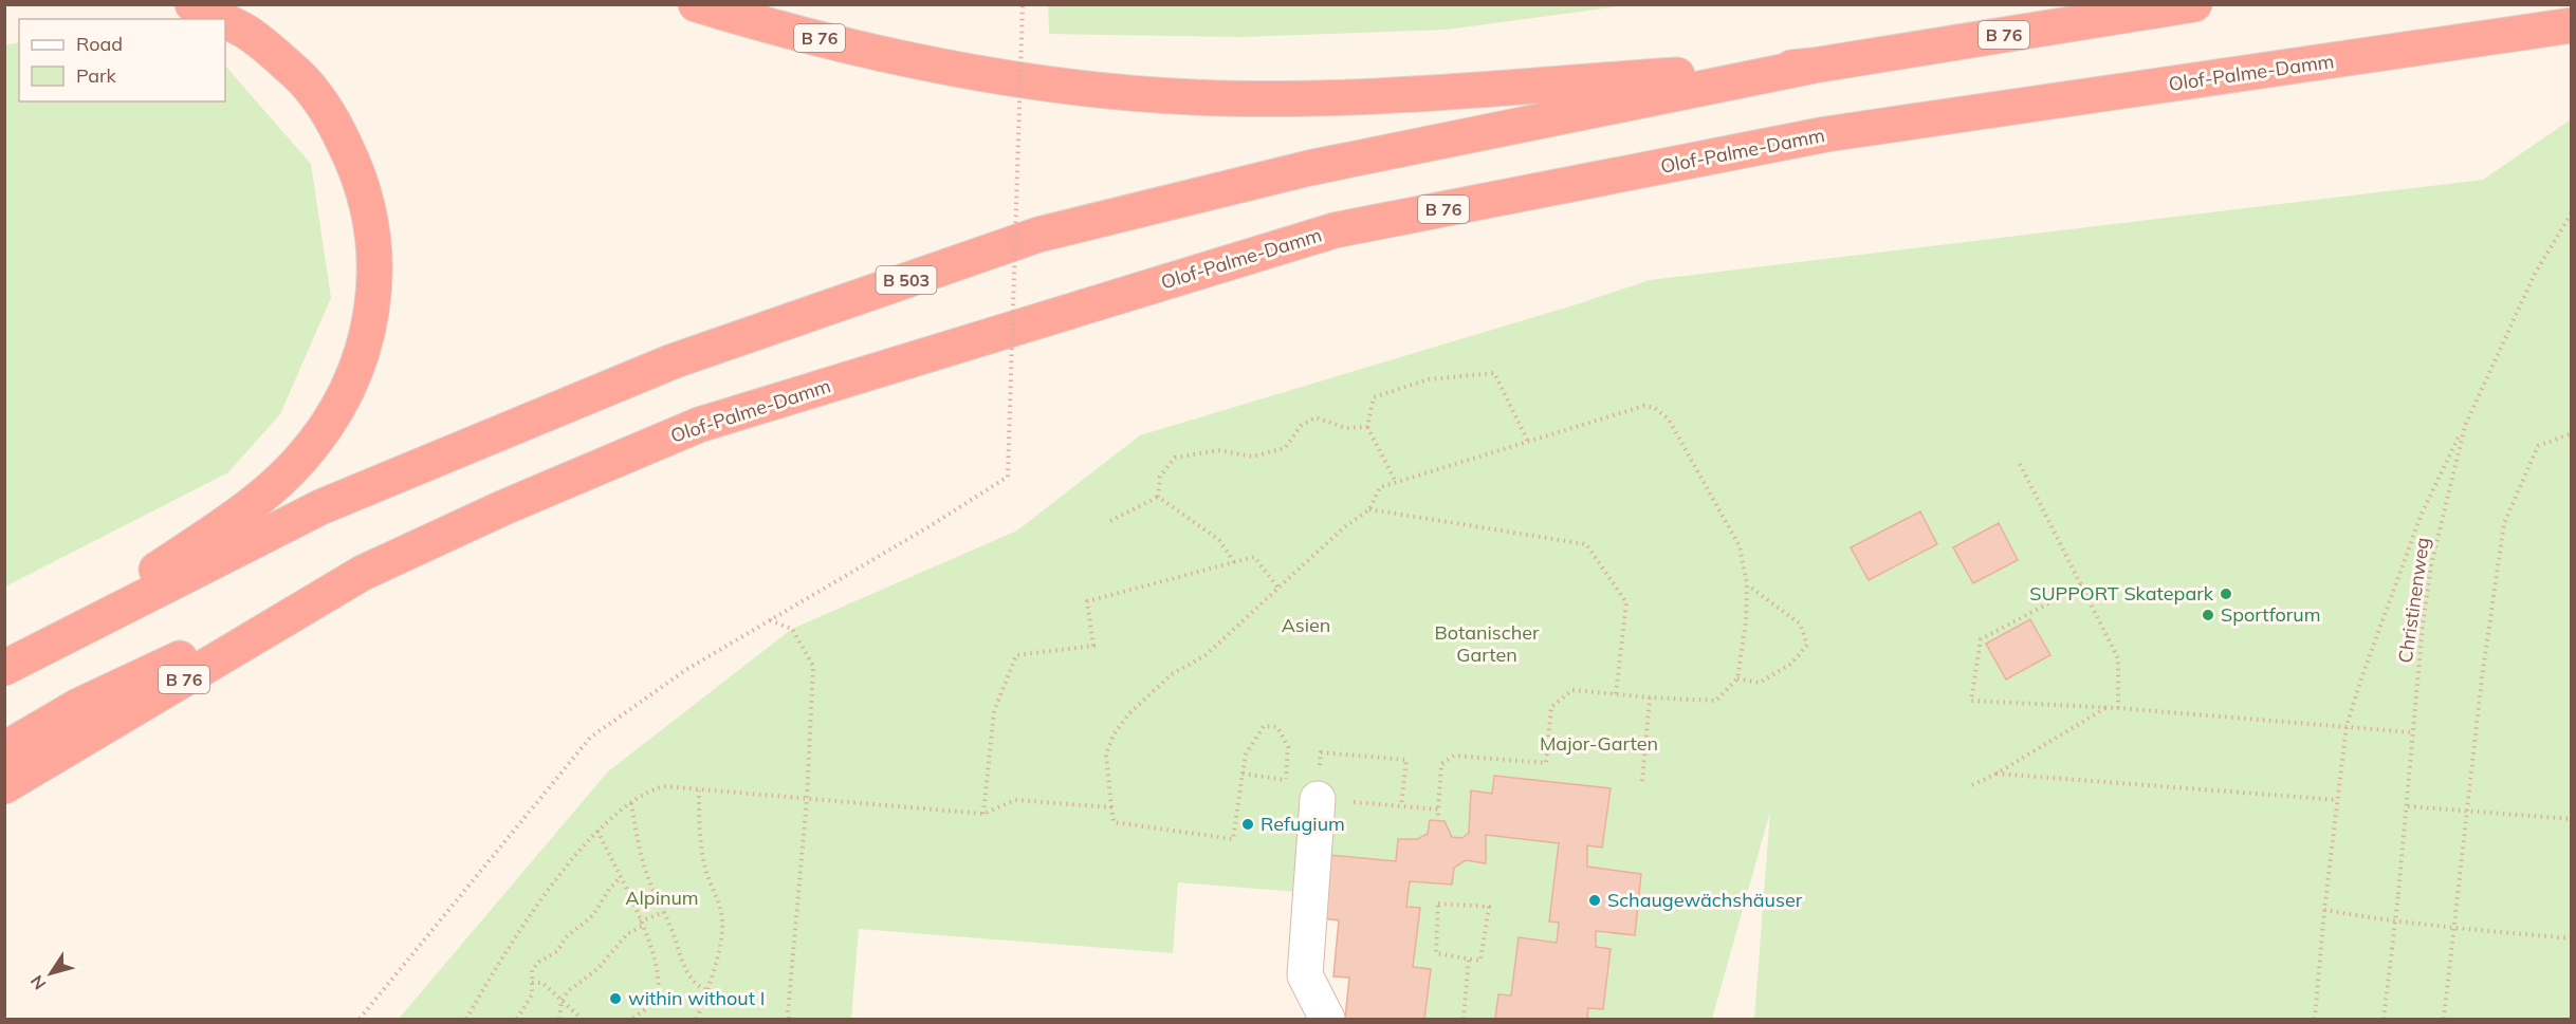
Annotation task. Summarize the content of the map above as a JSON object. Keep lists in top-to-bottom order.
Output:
{
  "streets": {
    "highway": ["B 76", "Olof-Palme-Damm", "B 503"],
    "path": ["Christinenweg"]
  },
  "crossings": [
    ["B 76", "B 503"]
  ],
  "parks": [
    "Asien",
    "Botanischer Garten",
    "Major-Garten",
    "Alpinum"
  ],
  "places": [
    "SUPPORT Skatepark",
    "Sportforum",
    "Refugium",
    "Schaugewächshäuser",
    "within without I"
  ],
  "legend": ["Road", "Park"],
  "north": "bottom left"
}
